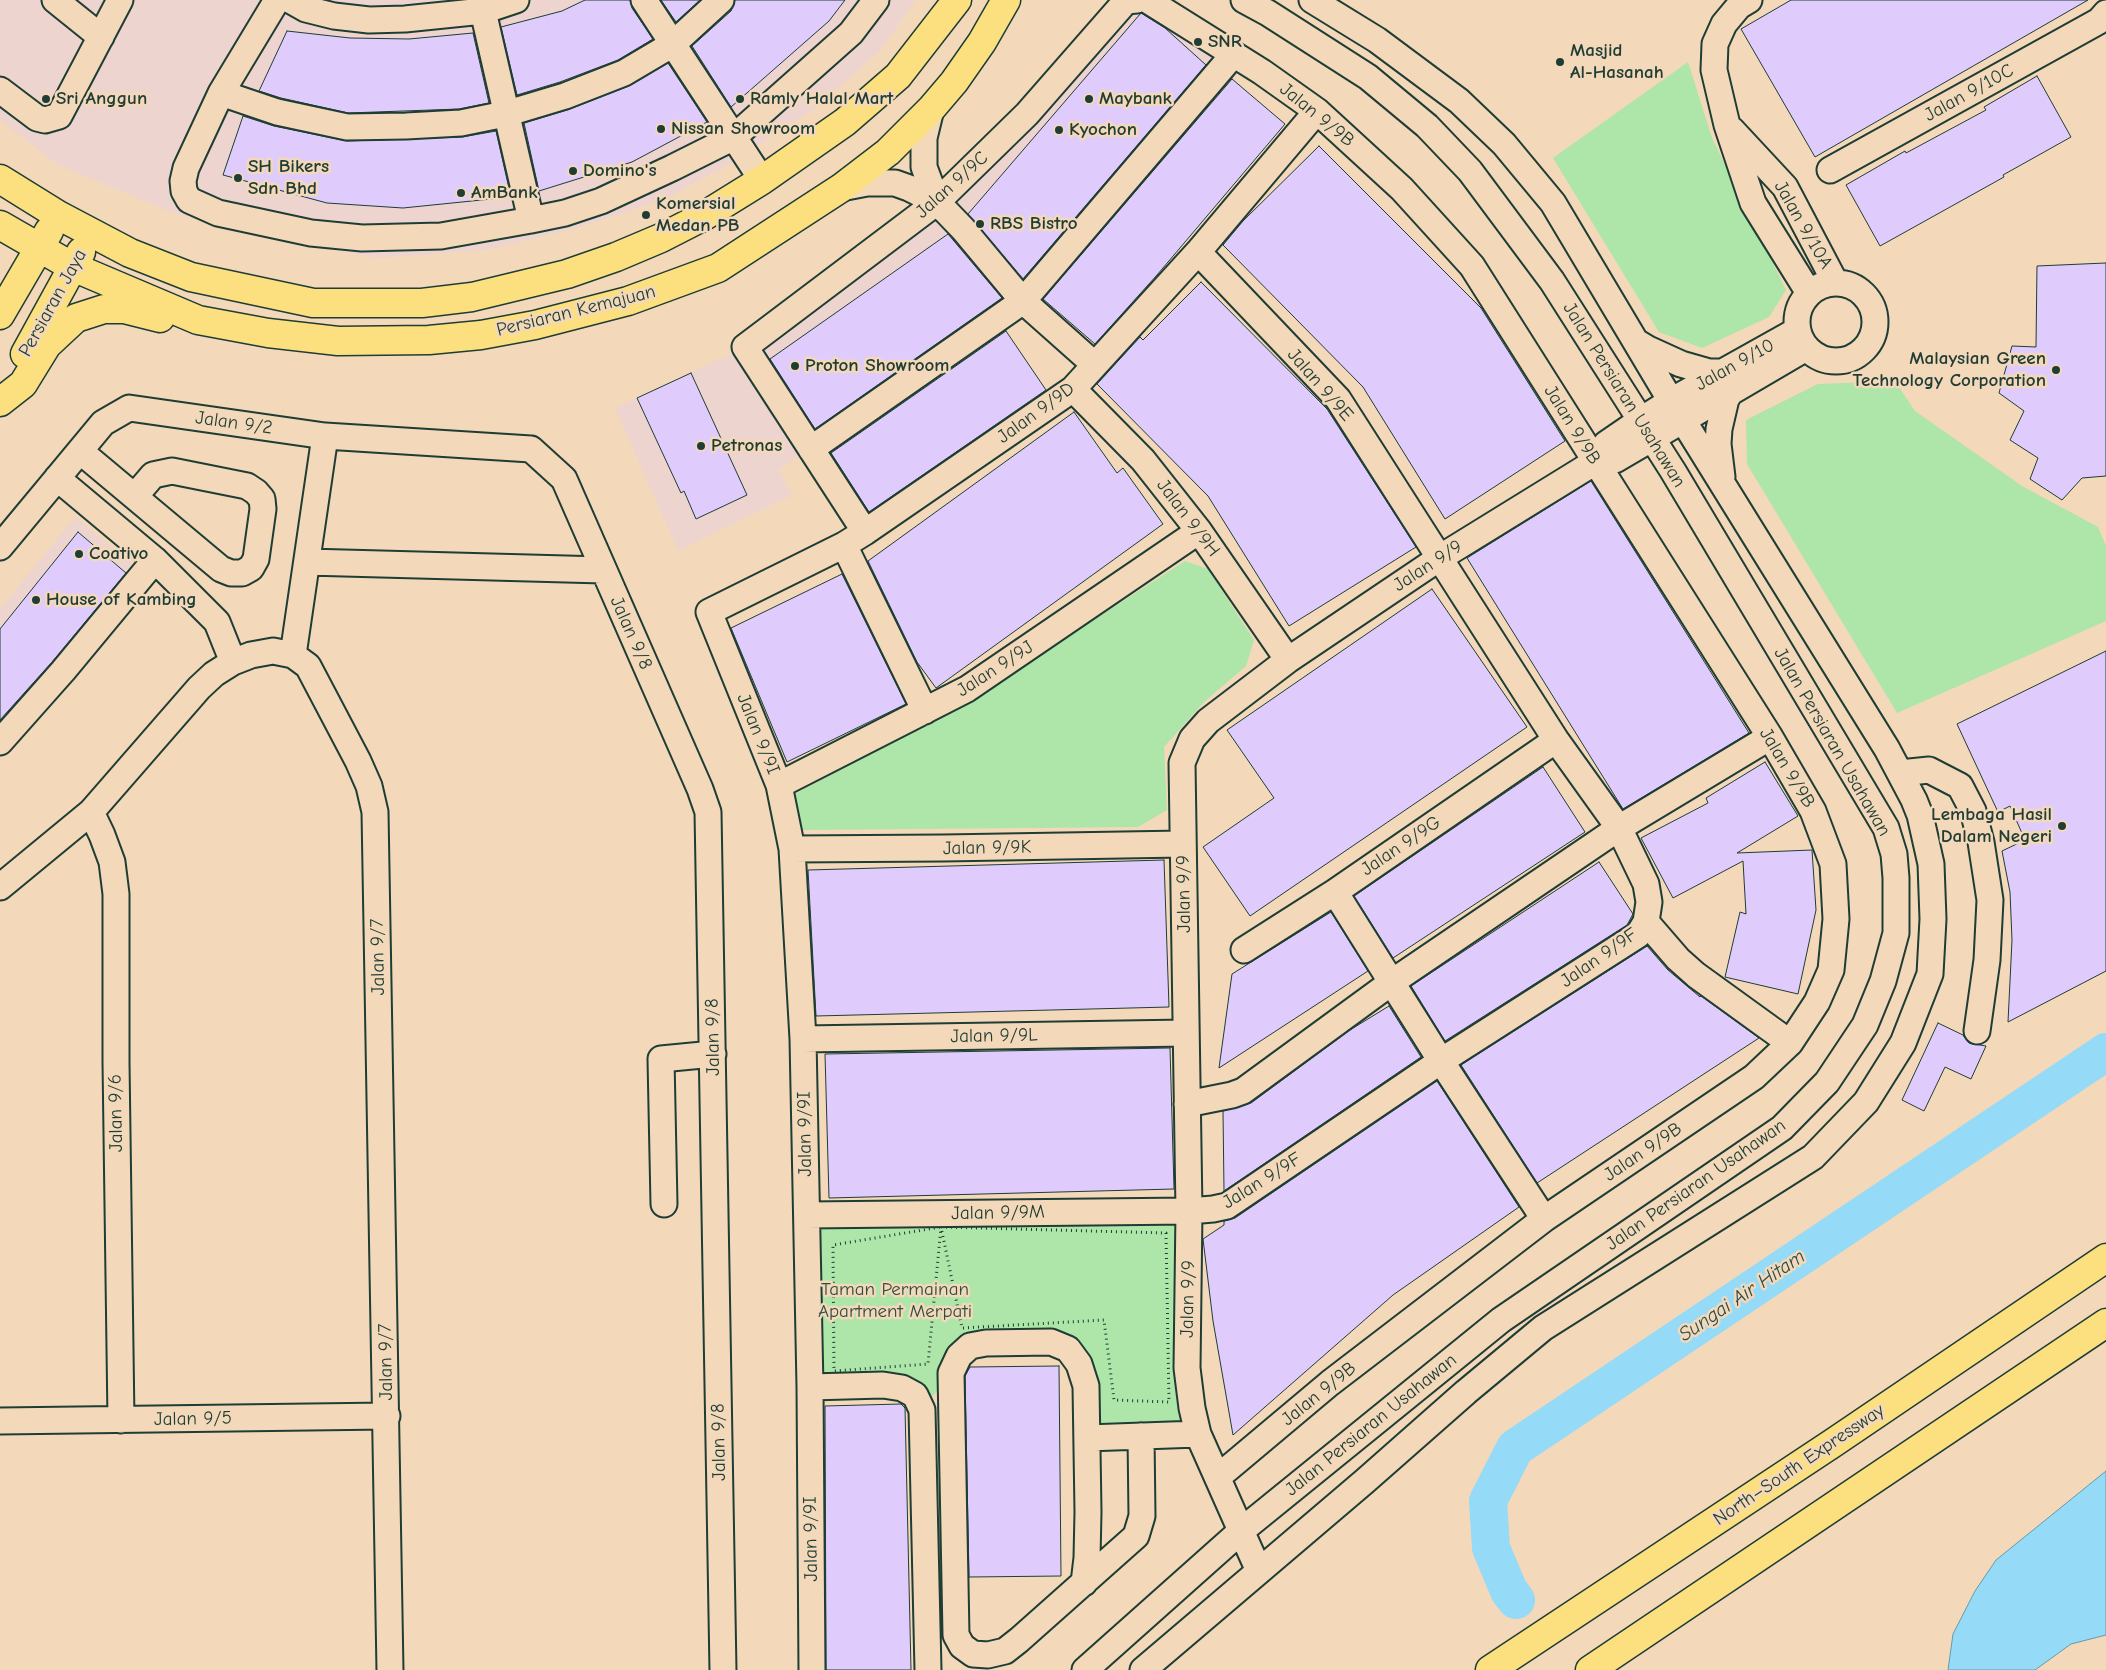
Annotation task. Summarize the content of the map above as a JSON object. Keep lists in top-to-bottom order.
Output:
{
  "streets": {
    "main road": ["Persiaran Jaya", "Persiaran Kemajuan", "North–South Expressway"],
    "street": [
      "Jalan 9/10C",
      "Jalan 9/9B",
      "Jalan 9/9C",
      "Jalan 9/10A",
      "Jalan 9/10",
      "Jalan 9/9E",
      "Jalan Persiaran Usahawan",
      "Jalan 9/9D",
      "Jalan 9/2",
      "Jalan 9/9H",
      "Jalan 9/9",
      "Jalan 9/8",
      "Jalan 9/9J",
      "Jalan 9/9I",
      "Jalan 9/9G",
      "Jalan 9/9K",
      "Jalan 9/7",
      "Jalan 9/9F",
      "Jalan 9/9L",
      "Jalan 9/6",
      "Jalan 9/9M",
      "Jalan 9/5"
    ]
  },
  "crossings": [
    ["Jalan 9/9B", "Jalan 9/9D"],
    ["Jalan 9/9B", "Jalan 9/9"],
    ["Jalan 9/10A", "Jalan 9/10"],
    ["Persiaran Jaya", "Persiaran Kemajuan"],
    ["Jalan 9/10", "Jalan Persiaran Usahawan"],
    ["Jalan 9/10", "Jalan 9/9"],
    ["Jalan 9/9E", "Jalan 9/9D"],
    ["Jalan 9/9E", "Jalan 9/9"],
    ["Jalan 9/9E", "Jalan 9/9F"],
    ["Jalan Persiaran Usahawan", "Jalan 9/9"],
    ["Jalan 9/9D", "Jalan 9/9H"],
    ["Jalan 9/9D", "Jalan 9/9I"],
    ["Jalan 9/2", "Jalan 9/8"],
    ["Jalan 9/9H", "Jalan 9/9"],
    ["Jalan 9/9H", "Jalan 9/9J"],
    ["Jalan 9/9", "Jalan 9/9K"],
    ["Jalan 9/9", "Jalan 9/9F"],
    ["Jalan 9/9", "Jalan 9/9L"],
    ["Jalan 9/9", "Jalan 9/9M"],
    ["Jalan 9/9J", "Jalan 9/9I"],
    ["Jalan 9/9I", "Jalan 9/9K"],
    ["Jalan 9/9I", "Jalan 9/9L"],
    ["Jalan 9/9I", "Jalan 9/9M"],
    ["Jalan 9/9G", "Jalan 9/9F"],
    ["Jalan 9/7", "Jalan 9/5"],
    ["Jalan 9/9F", "Jalan 9/9M"],
    ["Jalan 9/6", "Jalan 9/5"]
  ],
  "water": ["Sungai Air Hitam"],
  "parks": ["Taman Permainan Apartment Merpati"],
  "places": [
    "SNR",
    "Masjid Al-Hasanah",
    "Sri Anggun",
    "Ramly Halal Mart",
    "Maybank",
    "Nissan Showroom",
    "Kyochon",
    "Domino's",
    "SH Bikers Sdn Bhd",
    "AmBank",
    "Komersial Medan PB",
    "RBS Bistro",
    "Proton Showroom",
    "Malaysian Green Technology Corporation",
    "Petronas",
    "Coativo",
    "House of Kambing",
    "Lembaga Hasil Dalam Negeri"
  ]
}
